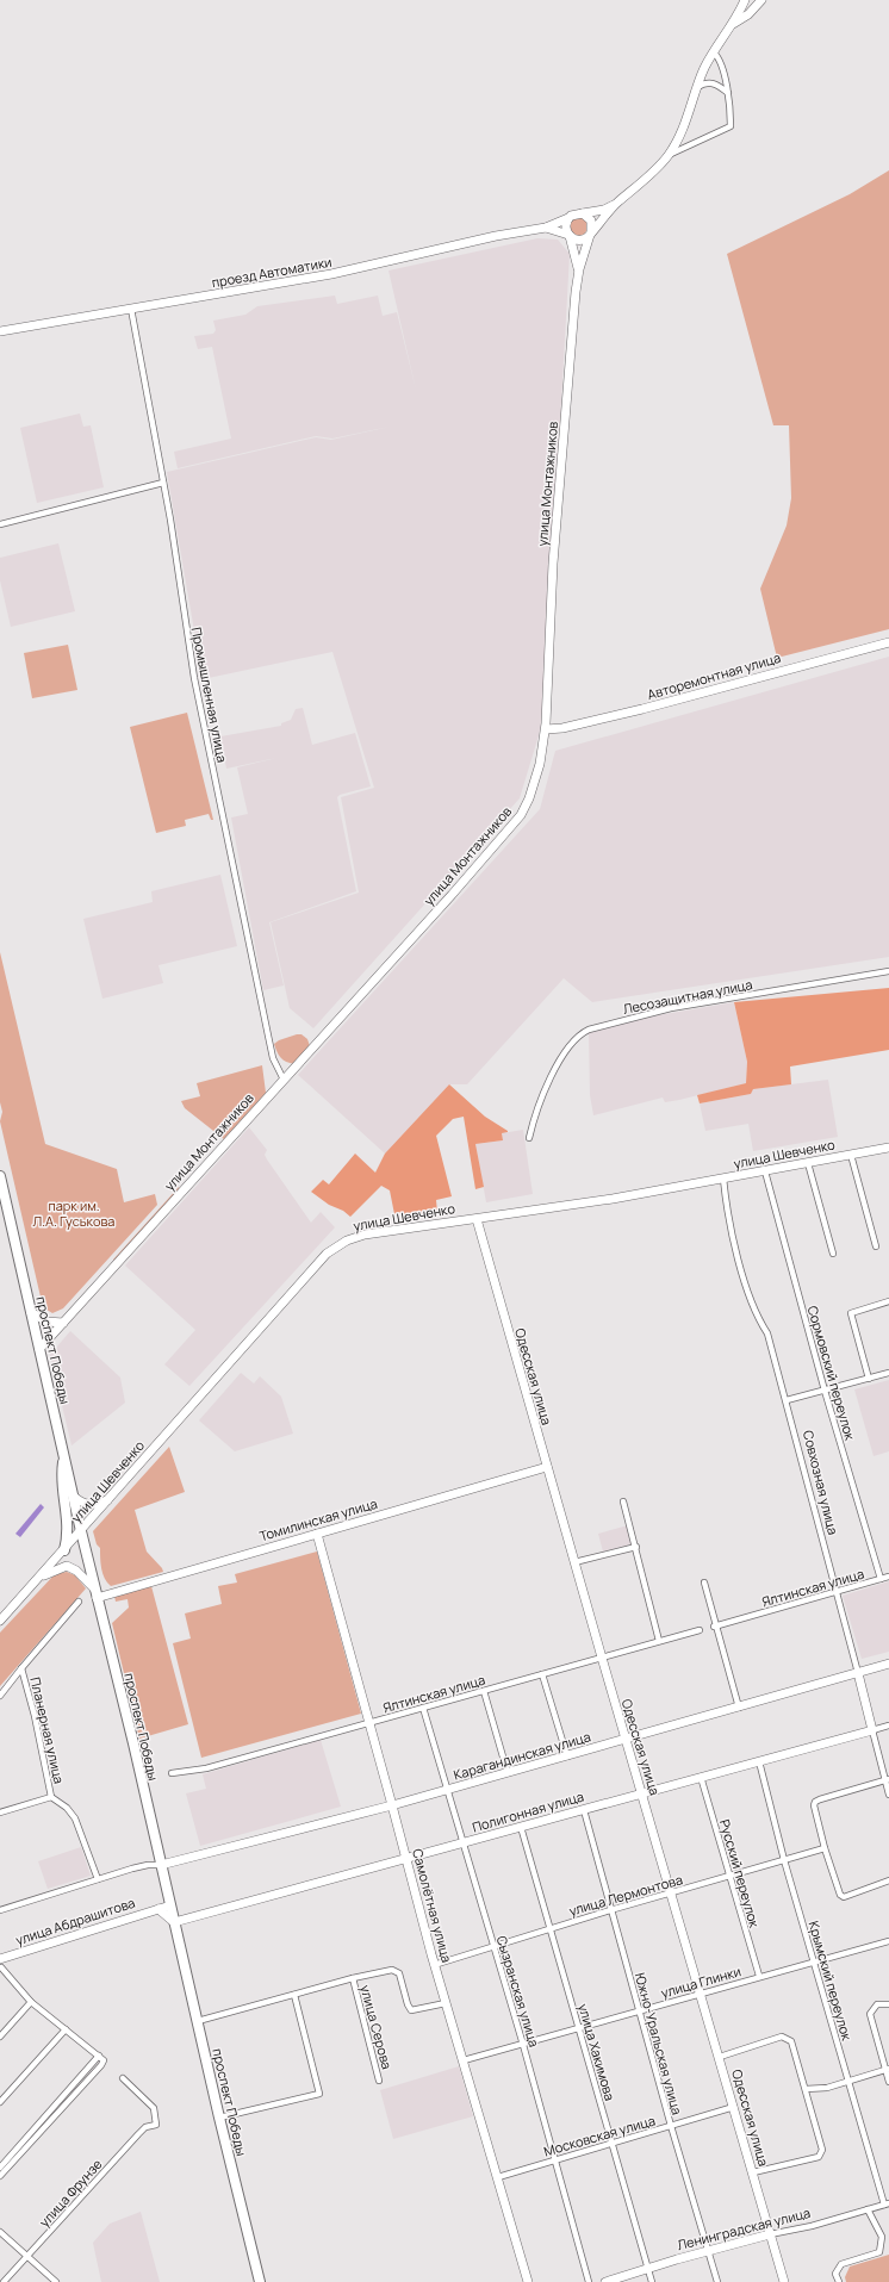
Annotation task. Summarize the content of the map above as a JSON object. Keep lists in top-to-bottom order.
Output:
{
  "streets": {
    "main road": [
      "проезд Автоматики",
      "улица Монтажников",
      "Авторемонтная улица",
      "улица Шевченко",
      "проспект Победы",
      "Одесская улица",
      "Совхозная улица",
      "Томилинская улица",
      "Карагандинская улица",
      "Полигонная улица",
      "Самолётная улица",
      "улица Абдрашитова",
      "Ленинградская улица"
    ],
    "street": [
      "Промышленная улица",
      "Лесозащитная улица",
      "Сормовский переулок",
      "Ялтинская улица",
      "Планерная улица",
      "Русский переулок",
      "улица Лермонтова",
      "Крымский переулок",
      "улица Глинки",
      "Сызранская улица",
      "улица Серова",
      "Южно-Уральская улица",
      "улица Хакимова",
      "Московская улица",
      "улица Фрунзе"
    ]
  },
  "crossings": [
    ["проезд Автоматики", "улица Монтажников"],
    ["проезд Автоматики", "Промышленная улица"],
    ["улица Монтажников", "Авторемонтная улица"],
    ["улица Монтажников", "Промышленная улица"],
    ["улица Монтажников", "проспект Победы"],
    ["улица Шевченко", "проспект Победы"],
    ["улица Шевченко", "Сормовский переулок"],
    ["улица Шевченко", "Одесская улица"],
    ["улица Шевченко", "Совхозная улица"],
    ["проспект Победы", "Томилинская улица"],
    ["проспект Победы", "Карагандинская улица"],
    ["проспект Победы", "Полигонная улица"],
    ["проспект Победы", "улица Абдрашитова"],
    ["Сормовский переулок", "Ялтинская улица"],
    ["Одесская улица", "Томилинская улица"],
    ["Одесская улица", "Ялтинская улица"],
    ["Одесская улица", "Карагандинская улица"],
    ["Одесская улица", "Полигонная улица"],
    ["Одесская улица", "улица Лермонтова"],
    ["Одесская улица", "улица Глинки"],
    ["Одесская улица", "Московская улица"],
    ["Одесская улица", "Ленинградская улица"],
    ["Совхозная улица", "Ялтинская улица"],
    ["Совхозная улица", "Карагандинская улица"],
    ["Совхозная улица", "Полигонная улица"],
    ["Томилинская улица", "Самолётная улица"],
    ["Ялтинская улица", "Самолётная улица"],
    ["Ялтинская улица", "Сызранская улица"],
    ["Карагандинская улица", "Самолётная улица"],
    ["Карагандинская улица", "Сызранская улица"],
    ["Полигонная улица", "Русский переулок"],
    ["Полигонная улица", "Самолётная улица"],
    ["Полигонная улица", "Крымский переулок"],
    ["Полигонная улица", "Сызранская улица"],
    ["Полигонная улица", "Южно-Уральская улица"],
    ["Полигонная улица", "улица Хакимова"],
    ["Русский переулок", "улица Лермонтова"],
    ["Русский переулок", "улица Глинки"],
    ["улица Лермонтова", "Самолётная улица"],
    ["улица Лермонтова", "Крымский переулок"],
    ["улица Лермонтова", "Сызранская улица"],
    ["улица Лермонтова", "Южно-Уральская улица"],
    ["улица Лермонтова", "улица Хакимова"],
    ["Самолётная улица", "улица Глинки"],
    ["Самолётная улица", "Московская улица"],
    ["Крымский переулок", "улица Глинки"],
    ["Крымский переулок", "Ленинградская улица"],
    ["улица Глинки", "Сызранская улица"],
    ["улица Глинки", "Южно-Уральская улица"],
    ["улица Глинки", "улица Хакимова"],
    ["Сызранская улица", "Московская улица"],
    ["Южно-Уральская улица", "Московская улица"],
    ["Южно-Уральская улица", "Ленинградская улица"],
    ["улица Хакимова", "Московская улица"],
    ["улица Хакимова", "Ленинградская улица"]
  ],
  "parks": ["парк им. Л.А. Гуськова"]
}
